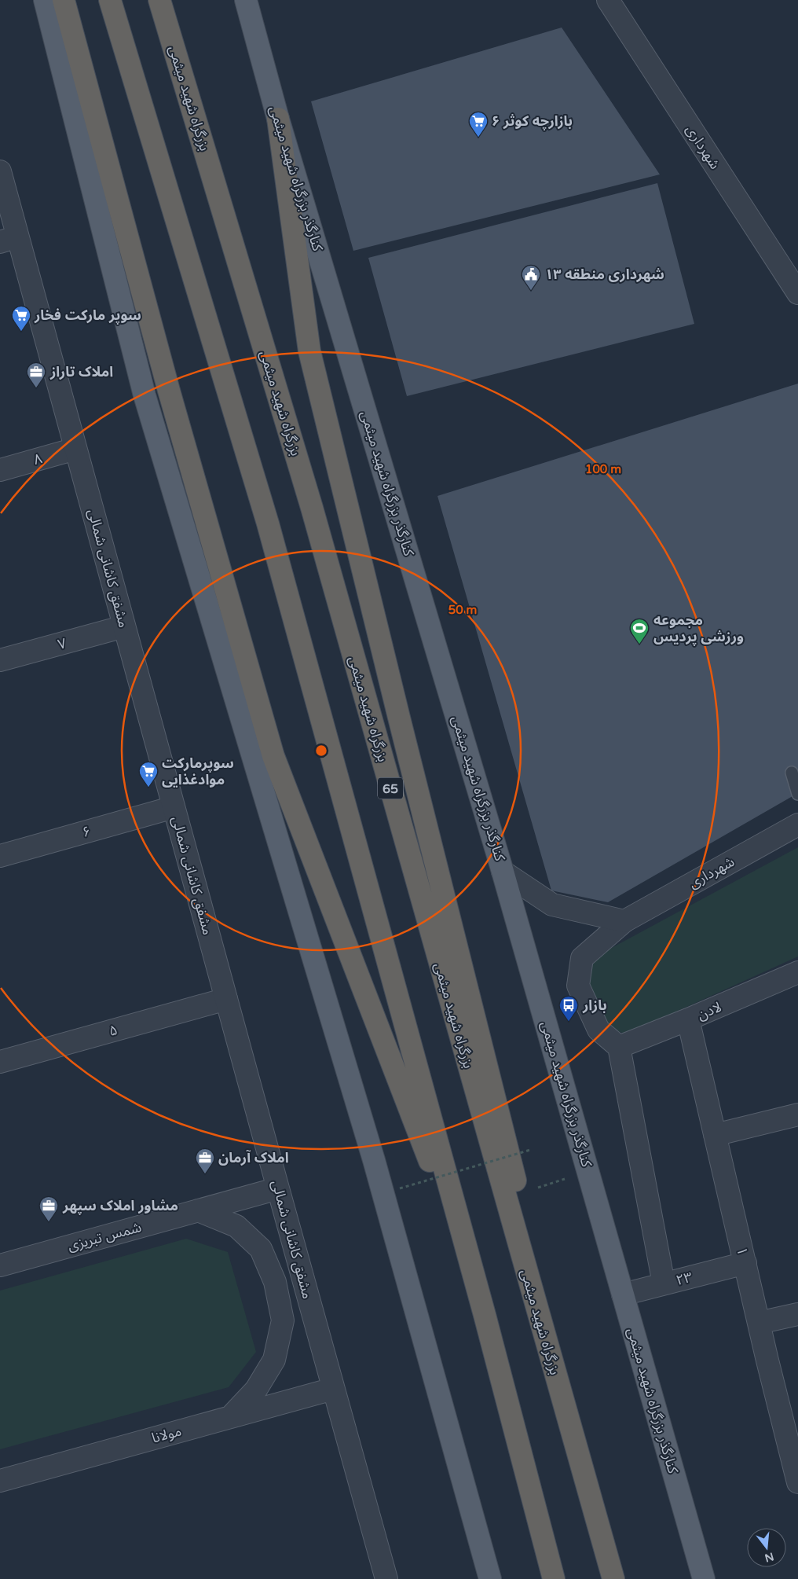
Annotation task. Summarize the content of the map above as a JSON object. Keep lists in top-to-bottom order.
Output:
{
  "streets": {
    "highway": ["بزرگراه شهید میثمی", "65"],
    "main road": ["کنارگذر بزرگراه شهید میثمی"],
    "street": [
      "شهرداری",
      "۸",
      "مشفق کاشانی شمالی",
      "۷",
      "۶",
      "لادن",
      "۵",
      "شمس تبریزی",
      "۱",
      "۲۳",
      "مولانا"
    ]
  },
  "crossings": [
    ["شهرداری", "لادن"],
    ["کنارگذر بزرگراه شهید میثمی", "۲۳"],
    ["۸", "مشفق کاشانی شمالی"],
    ["مشفق کاشانی شمالی", "۷"],
    ["مشفق کاشانی شمالی", "۶"],
    ["مشفق کاشانی شمالی", "۵"],
    ["مشفق کاشانی شمالی", "شمس تبریزی"],
    ["مشفق کاشانی شمالی", "مولانا"],
    ["لادن", "۱"],
    ["۱", "۲۳"]
  ],
  "places": {
    "supermarket": ["بازارچه کوثر ۶", "سوپر مارکت فخار", "سوپرمارکت موادغذایی"],
    "public building": ["شهرداری منطقه ۱۳"],
    "office": ["املاک تاراز", "املاک آرمان", "مشاور املاک سپهر"],
    "sports": ["مجموعه ورزشی پردیس"],
    "bus stop": ["بازار"]
  },
  "north": "bottom",
  "rings": ["100 m", "50 m"]
}
